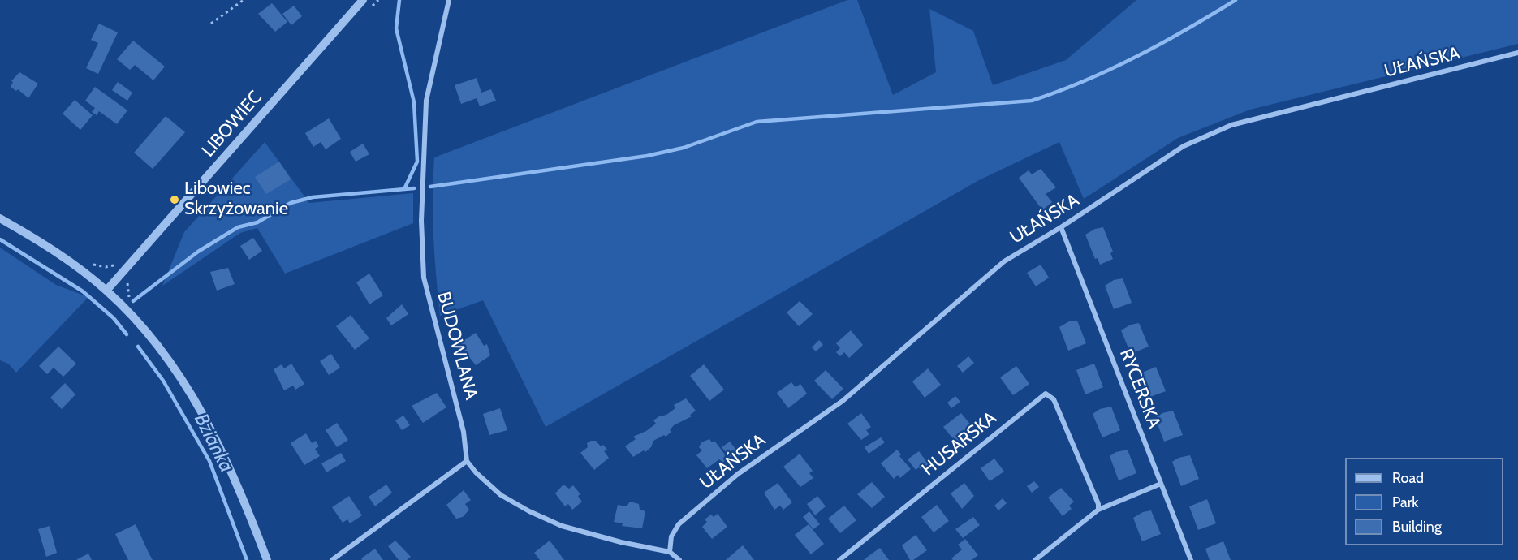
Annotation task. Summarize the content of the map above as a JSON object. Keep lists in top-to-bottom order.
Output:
{
  "streets": {
    "street": [
      "UŁAŃSKA",
      "LIBOWIEC",
      "BUDOWLANA",
      "RYCERSKA",
      "HUSARSKA"
    ]
  },
  "crossings": [
    ["UŁAŃSKA", "RYCERSKA"]
  ],
  "water": ["Bzianka"],
  "places": ["Libowiec Skrzyżowanie"],
  "legend": ["Road", "Park", "Building"]
}
